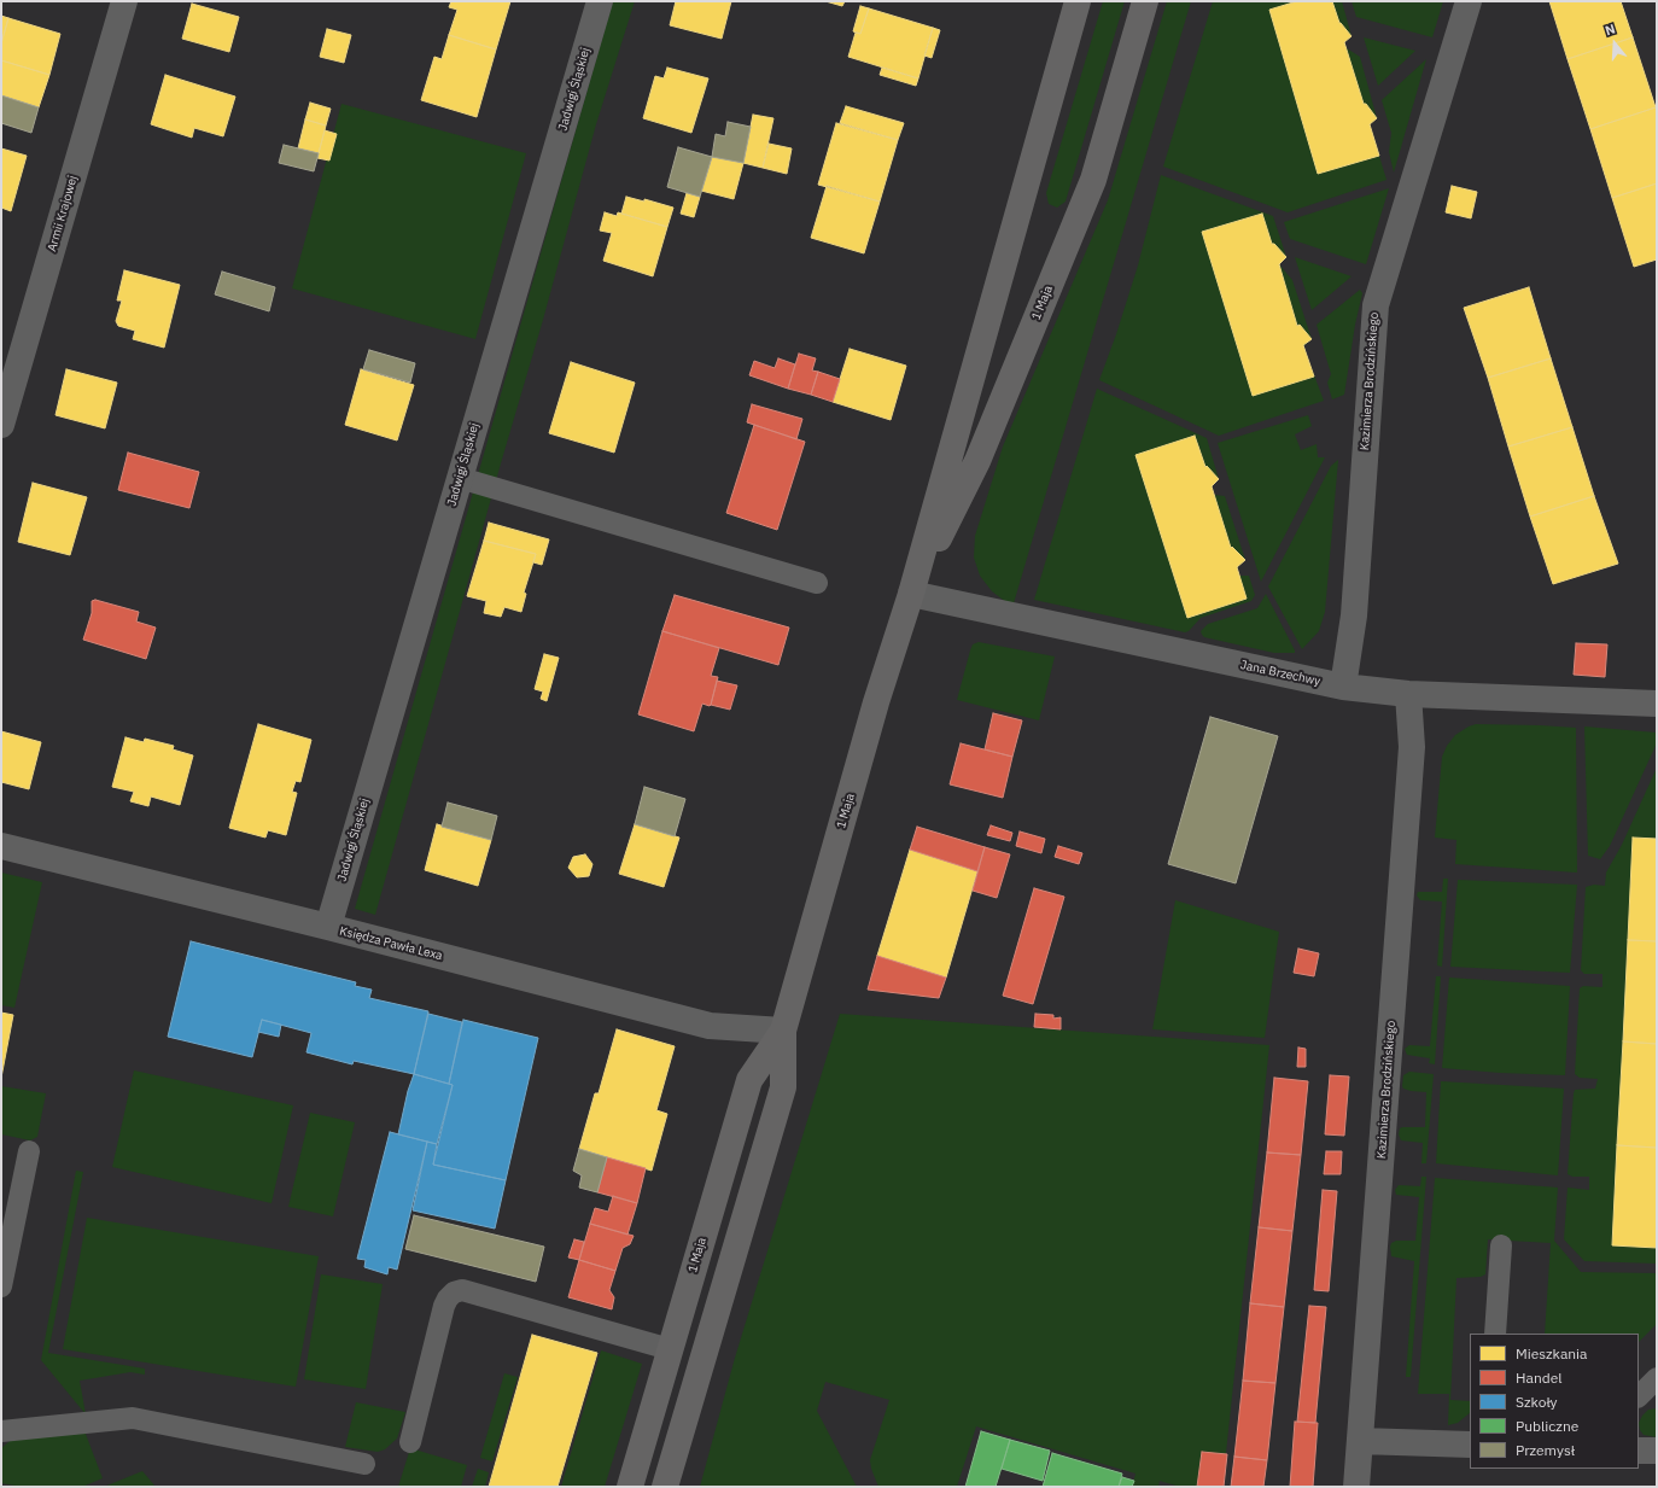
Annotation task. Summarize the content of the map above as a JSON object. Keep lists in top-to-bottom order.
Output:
{
  "streets": {
    "main road": ["1 Maja"],
    "street": [
      "Jadwigi Śląskiej",
      "Armii Krajowej",
      "Kazimierza Brodzińskiego",
      "Jana Brzechwy",
      "Księdza Pawła Lexa"
    ]
  },
  "crossings": [
    ["Jadwigi Śląskiej", "Księdza Pawła Lexa"],
    ["1 Maja", "Jana Brzechwy"],
    ["1 Maja", "Księdza Pawła Lexa"],
    ["Kazimierza Brodzińskiego", "Jana Brzechwy"]
  ],
  "legend": [
    "Mieszkania",
    "Handel",
    "Szkoły",
    "Publiczne",
    "Przemysł"
  ],
  "north": "top"
}
